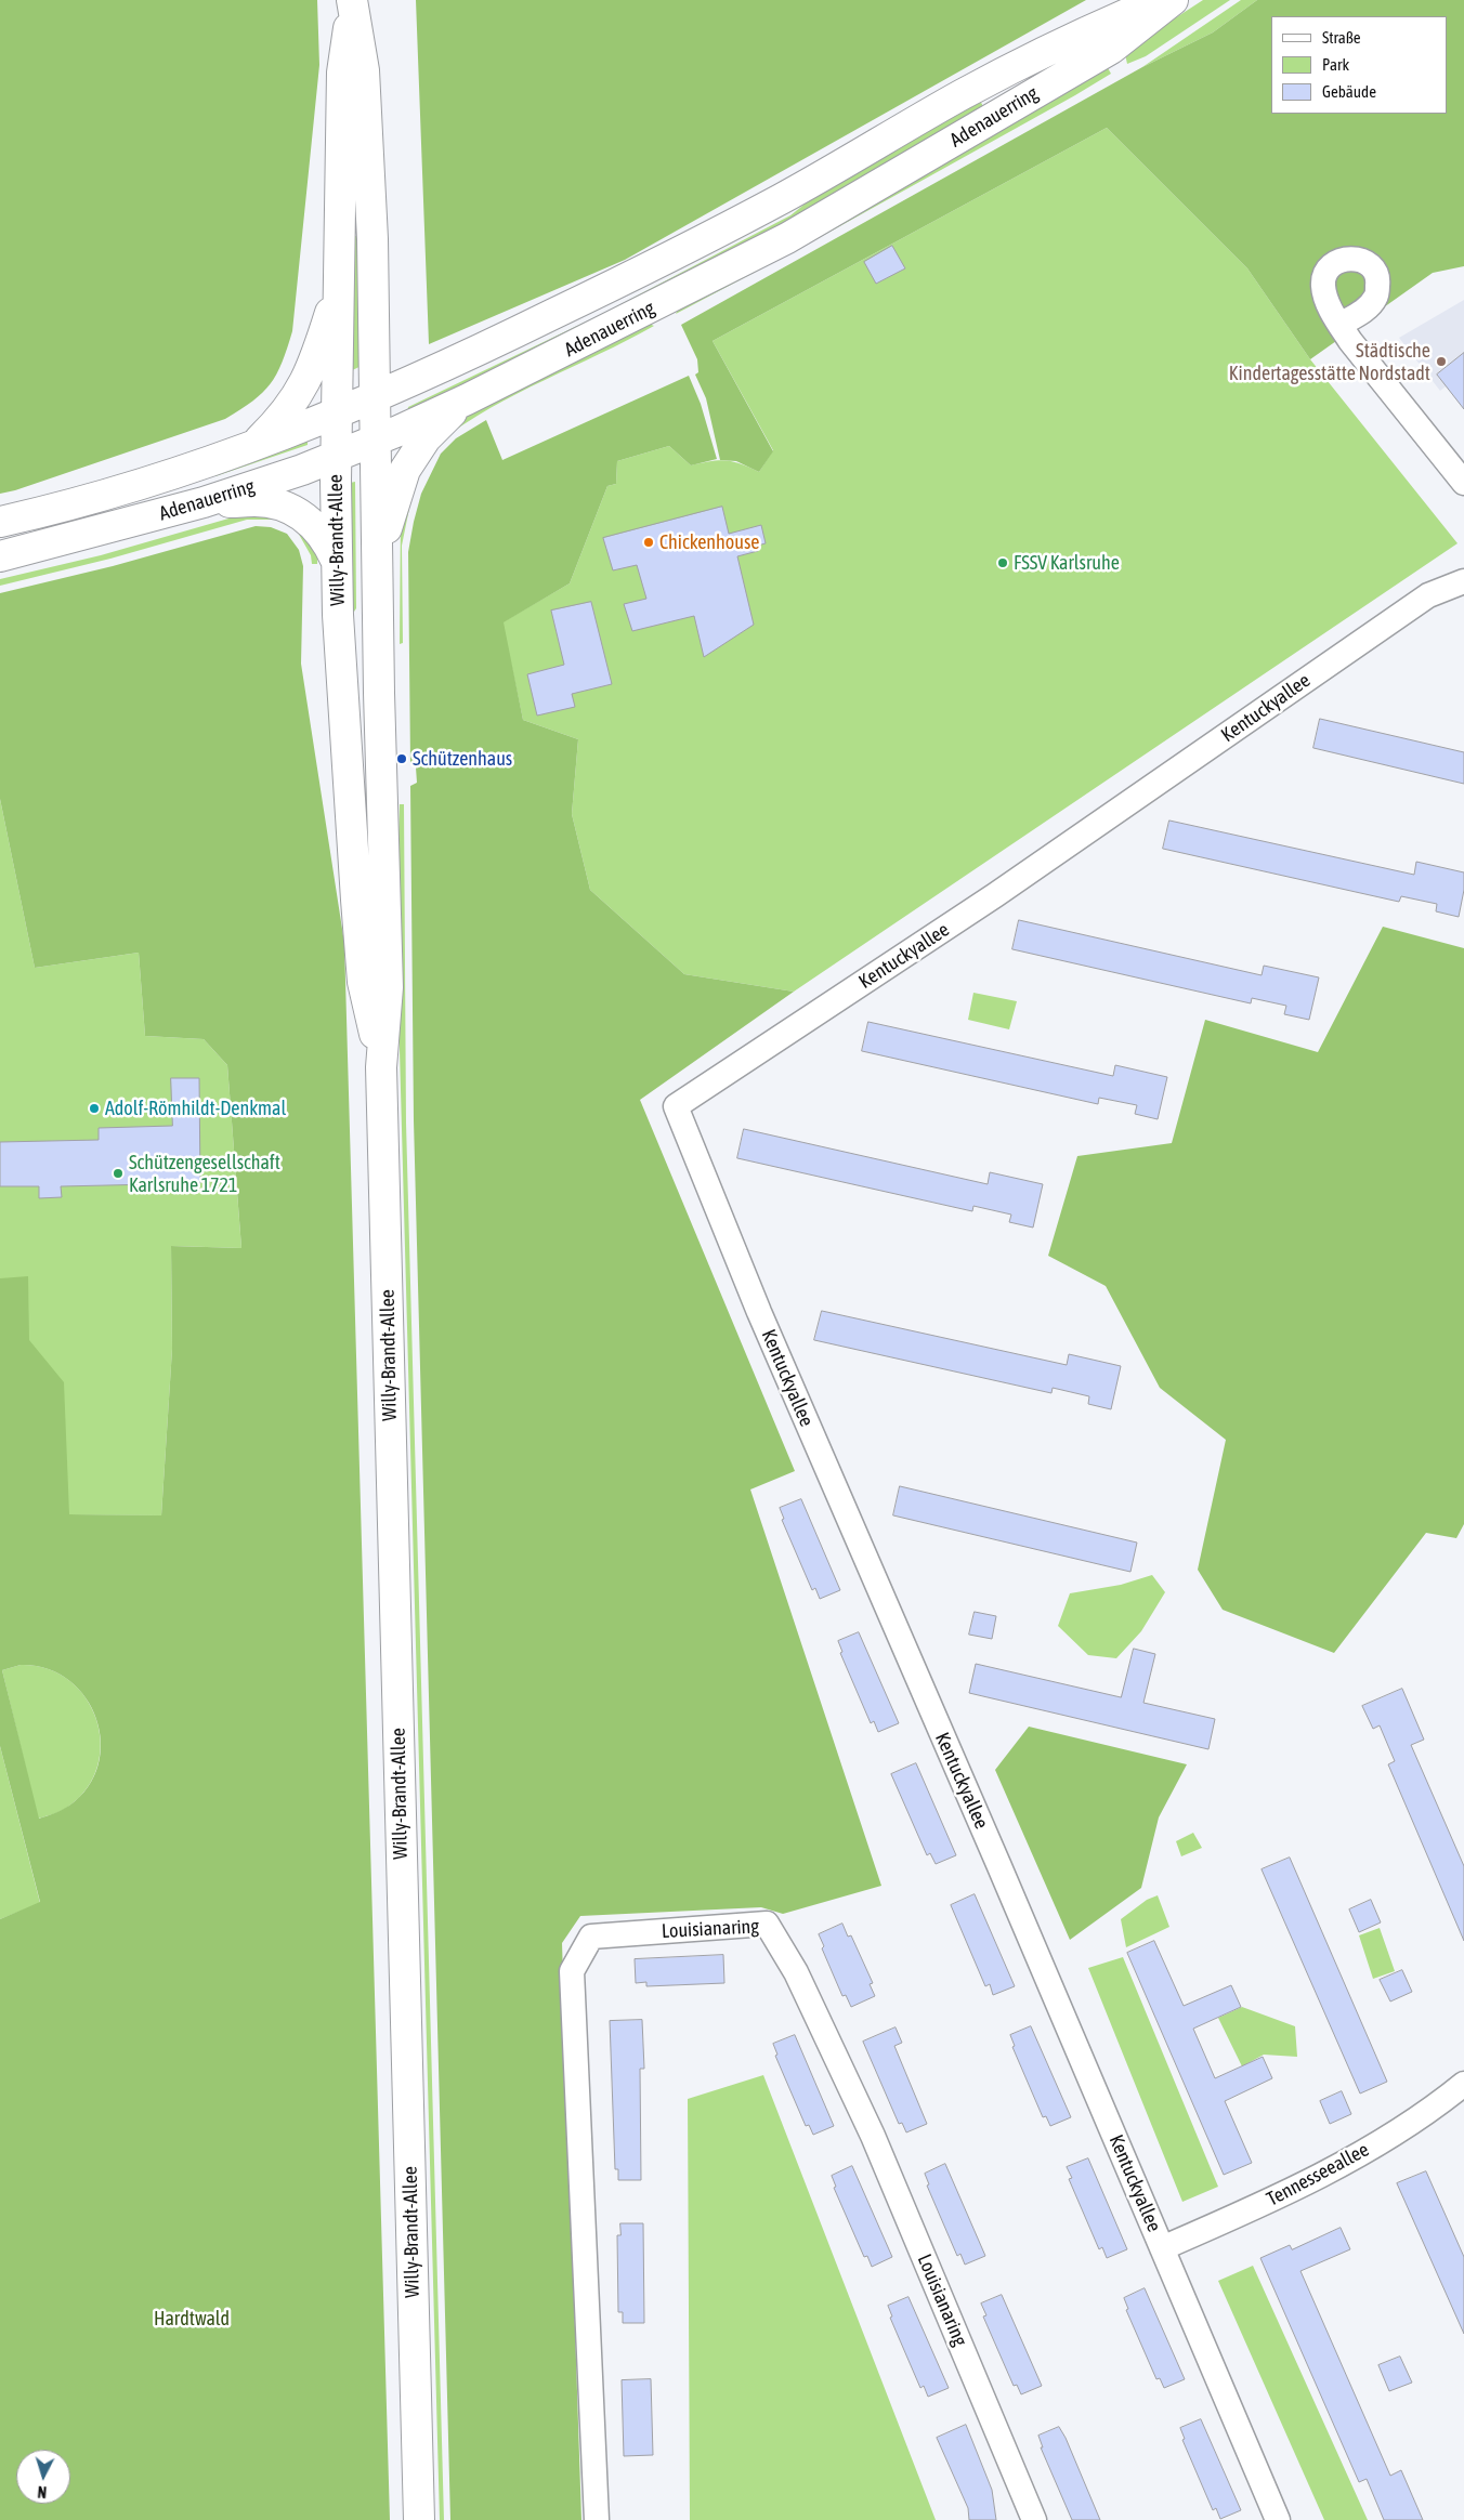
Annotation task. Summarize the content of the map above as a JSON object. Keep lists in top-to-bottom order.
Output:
{
  "streets": {
    "main road": ["Adenauerring", "Willy-Brandt-Allee"],
    "street": ["Kentuckyallee", "Louisianaring", "Tennesseeallee"]
  },
  "crossings": [
    ["Adenauerring", "Willy-Brandt-Allee"],
    ["Kentuckyallee", "Tennesseeallee"]
  ],
  "parks": ["Hardtwald"],
  "places": [
    "Städtische Kindertagesstätte Nordstadt",
    "Chickenhouse",
    "FSSV Karlsruhe",
    "Schützenhaus",
    "Adolf-Römhildt-Denkmal",
    "Schützengesellschaft Karlsruhe 1721"
  ],
  "legend": ["Straße", "Park", "Gebäude"],
  "north": "bottom"
}
